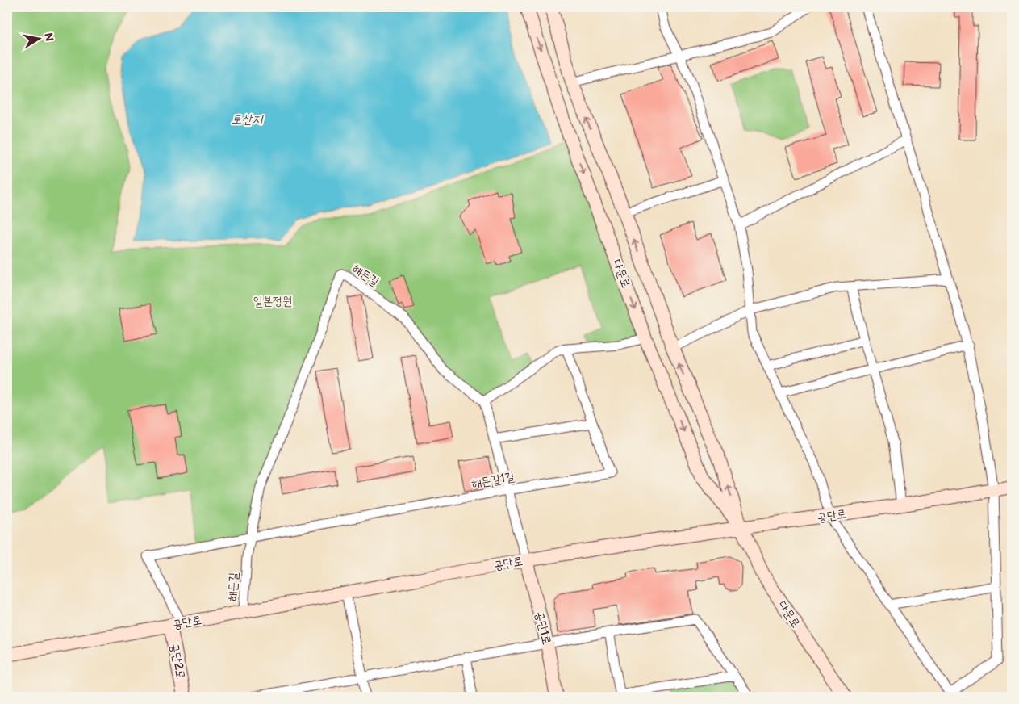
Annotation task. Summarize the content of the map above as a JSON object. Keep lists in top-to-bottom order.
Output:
{
  "streets": {
    "main road": [
      "다문로",
      "공단로",
      "공단1로",
      "공단2로"
    ],
    "street": ["해든길", "해든길1길"]
  },
  "crossings": [
    ["다문로", "공단로"],
    ["해든길", "해든길1길"],
    ["해든길", "공단로"],
    ["해든길1길", "공단로"],
    ["해든길1길", "공단2로"],
    ["공단로", "공단1로"],
    ["공단로", "공단2로"]
  ],
  "water": ["토산지"],
  "parks": ["일본정원"],
  "north": "right"
}
